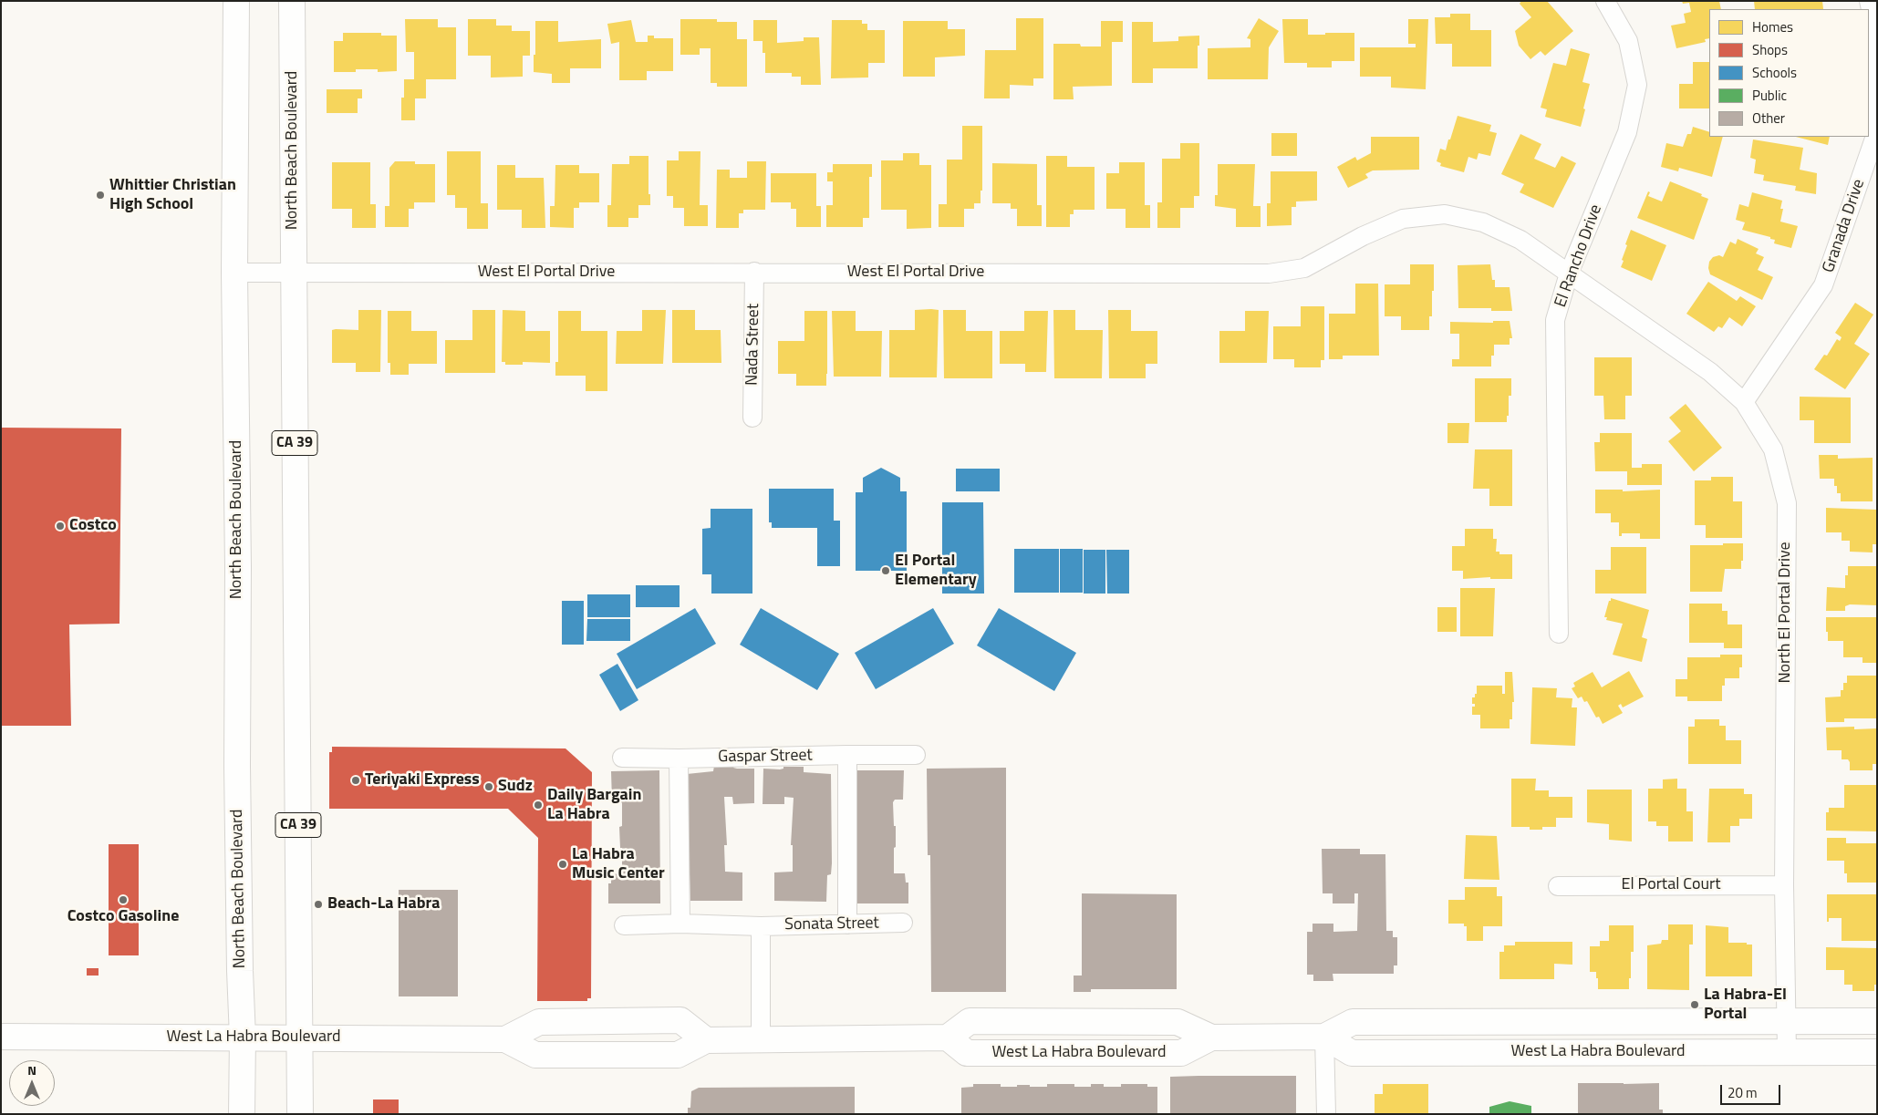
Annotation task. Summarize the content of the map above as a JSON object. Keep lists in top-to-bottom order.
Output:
{
  "streets": {
    "main road": ["North Beach Boulevard", "CA 39", "West La Habra Boulevard"],
    "street": [
      "Granada Drive",
      "El Rancho Drive",
      "West El Portal Drive",
      "Nada Street",
      "North El Portal Drive",
      "Gaspar Street",
      "El Portal Court",
      "Sonata Street"
    ]
  },
  "crossings": [
    ["North Beach Boulevard", "West El Portal Drive"],
    ["North Beach Boulevard", "CA 39"],
    ["North Beach Boulevard", "West La Habra Boulevard"],
    ["Granada Drive", "North El Portal Drive"],
    ["El Rancho Drive", "West El Portal Drive"],
    ["El Rancho Drive", "North El Portal Drive"],
    ["West El Portal Drive", "Nada Street"],
    ["West El Portal Drive", "North El Portal Drive"],
    ["CA 39", "West La Habra Boulevard"],
    ["North El Portal Drive", "El Portal Court"],
    ["North El Portal Drive", "West La Habra Boulevard"],
    ["Sonata Street", "West La Habra Boulevard"]
  ],
  "places": [
    "Whittier Christian High School",
    "Costco",
    "El Portal Elementary",
    "Teriyaki Express",
    "Sudz",
    "Daily Bargain La Habra",
    "La Habra Music Center",
    "Costco Gasoline",
    "Beach-La Habra",
    "La Habra-El Portal"
  ],
  "legend": [
    "Homes",
    "Shops",
    "Schools",
    "Public",
    "Other"
  ],
  "scale_bar": "20 m",
  "north": "top"
}
